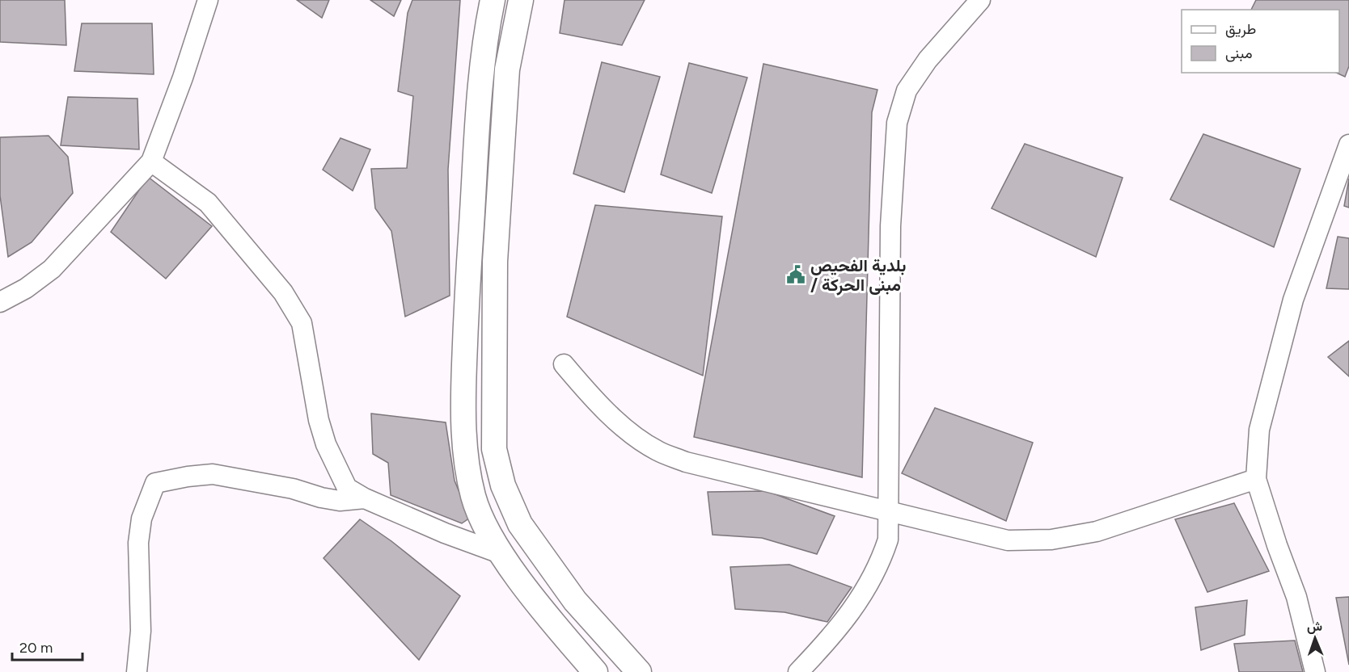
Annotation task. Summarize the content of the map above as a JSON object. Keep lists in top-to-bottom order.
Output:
{
  "places": {
    "public building": ["بلدية الفحيص / مبنى الحركة"]
  },
  "legend": ["طريق", "مبنى"],
  "scale_bar": "20 m",
  "north": "top"
}
